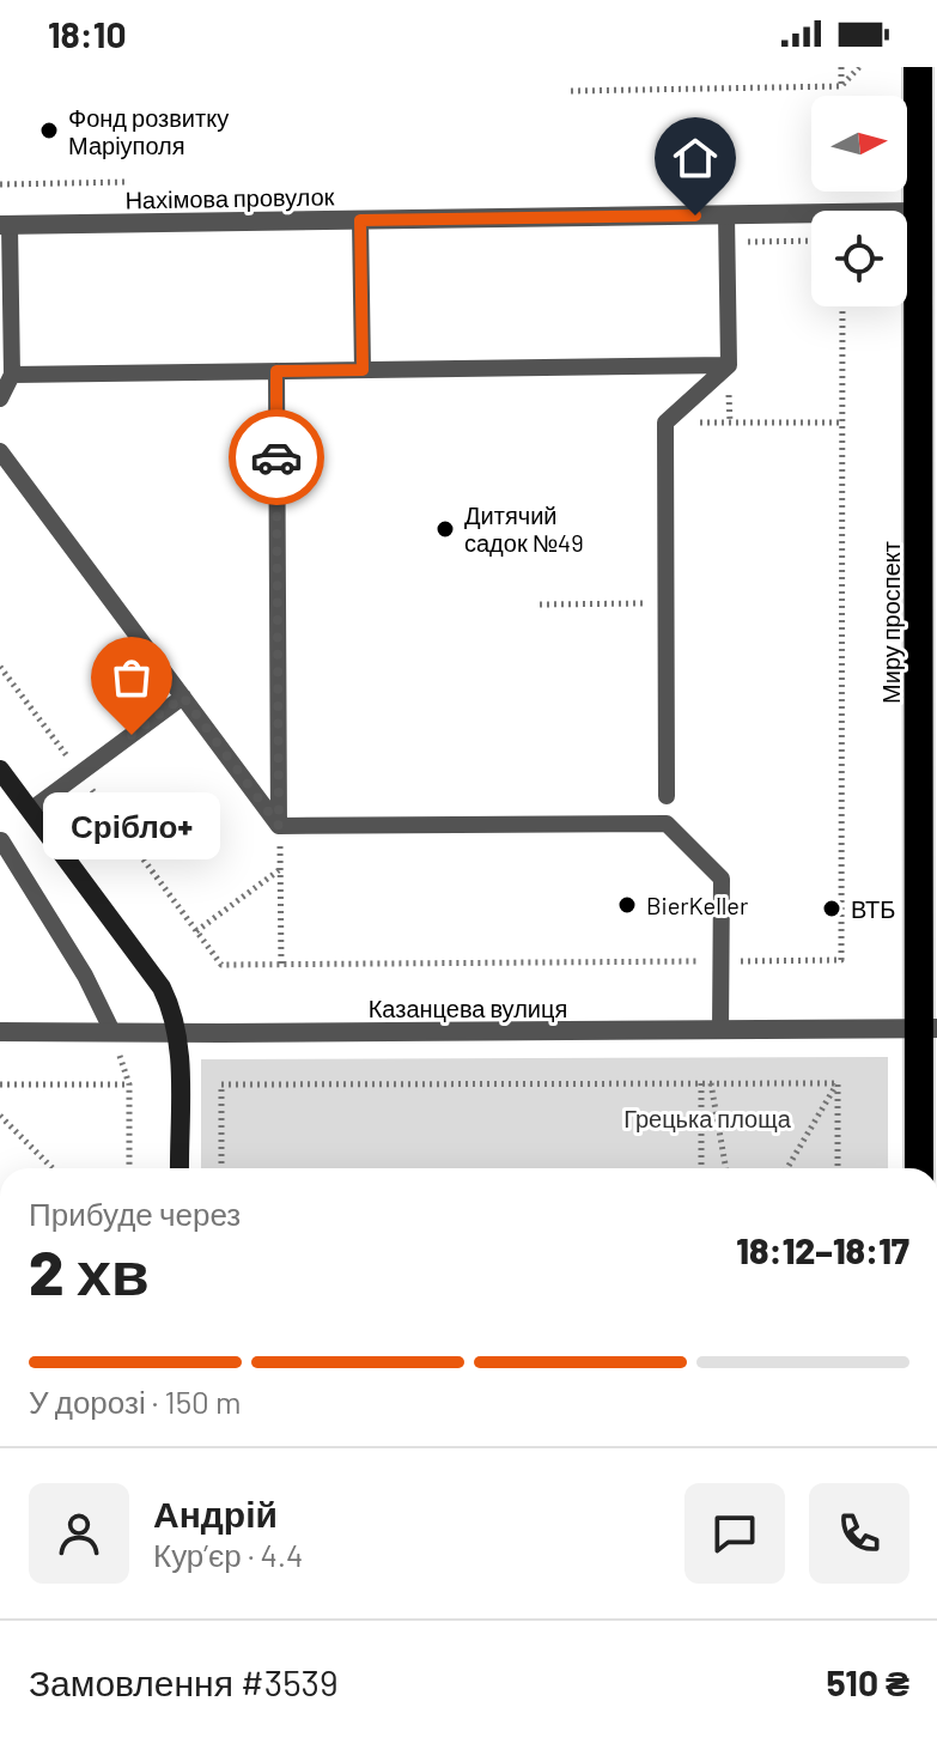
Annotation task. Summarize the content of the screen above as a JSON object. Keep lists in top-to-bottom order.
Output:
{
  "streets": {
    "highway": ["Миру проспект"],
    "street": ["Нахімова провулок", "Казанцева вулиця"]
  },
  "crossings": [
    ["Нахімова провулок", "Миру проспект"],
    ["Миру проспект", "Казанцева вулиця"]
  ],
  "parks": ["Грецька площа"],
  "places": [
    "Фонд розвитку Маріуполя",
    "Дитячий садок №49",
    "Срібло+",
    "BierKeller",
    "ВТБ"
  ],
  "north": "right",
  "page": {
    "status": "18:10",
    "bubble": "Срібло+",
    "heading": ["2 хв", "Прибуде через", "18:12–18:17"],
    "panel": [
      "Андрій",
      "Кур’єр · 4.4",
      "Замовлення #3539",
      "510 ₴"
    ],
    "bar": "У дорозі · 150 m"
  }
}
